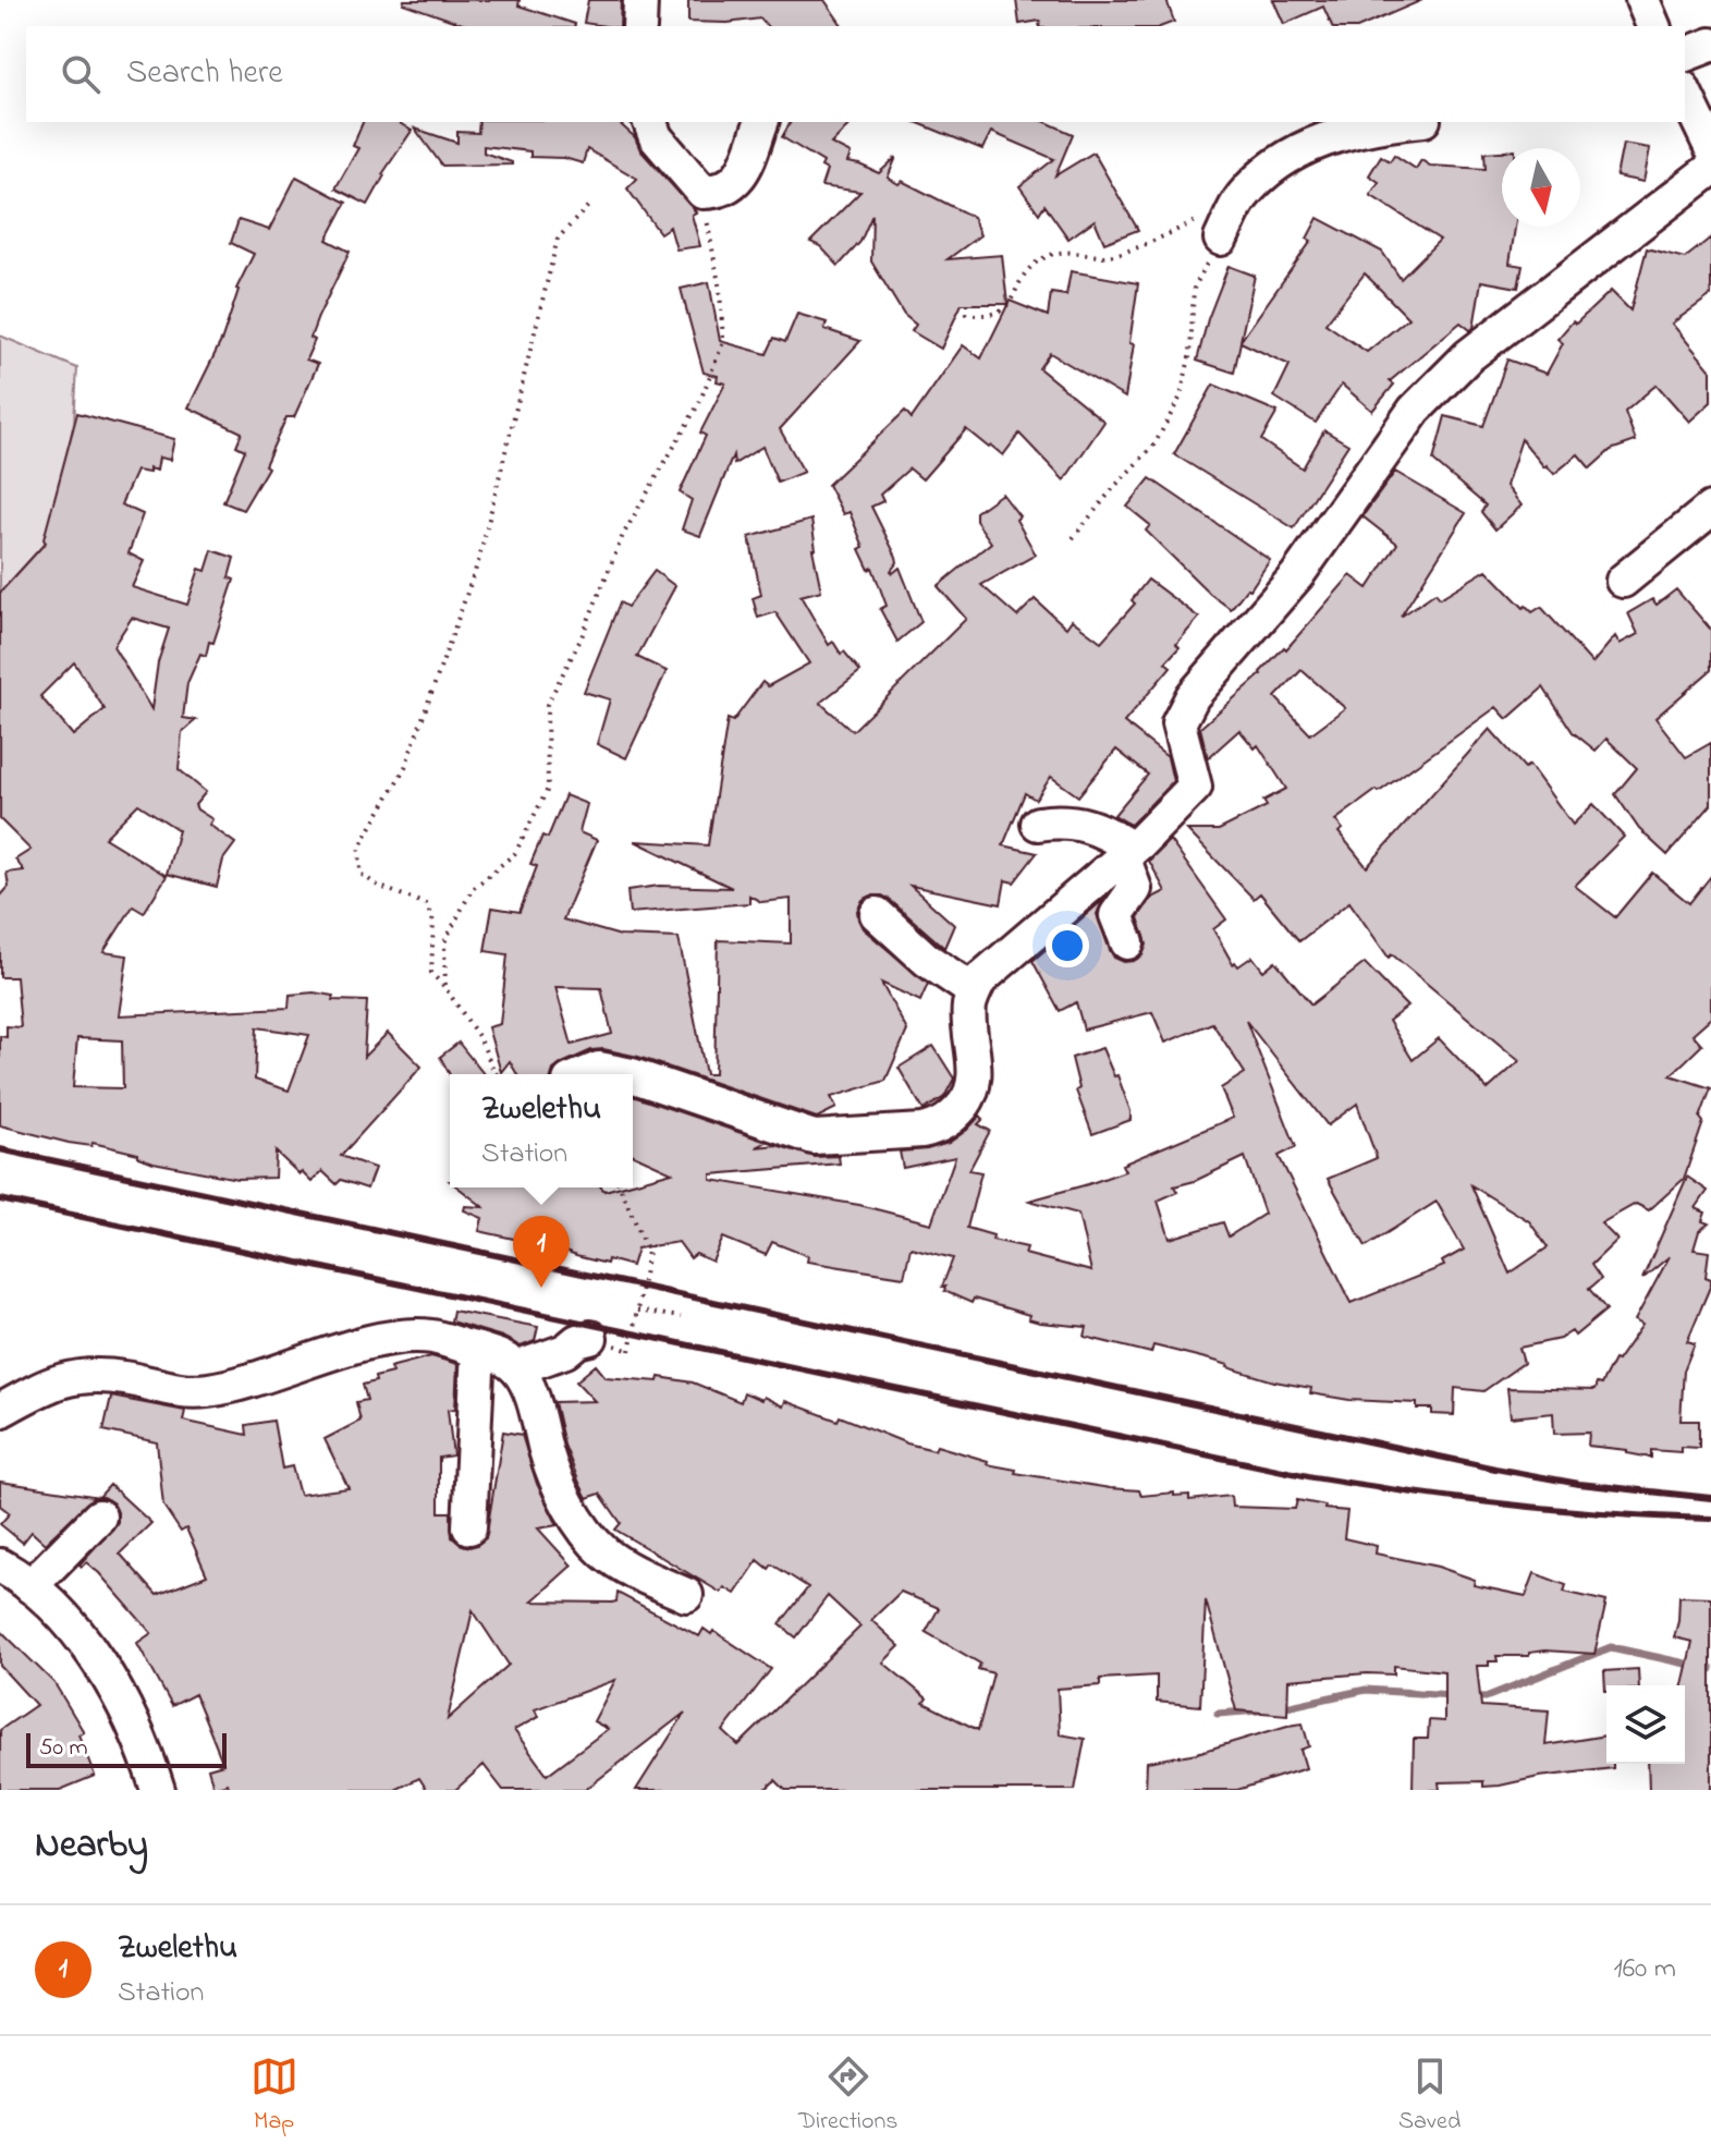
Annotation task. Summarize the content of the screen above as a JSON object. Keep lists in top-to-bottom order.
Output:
{
  "scale_bar": "50 m",
  "north": "bottom",
  "page": {
    "search": "Search here",
    "popup": ["Zwelethu", "Station"],
    "pins": "1",
    "scale": "50 m",
    "heading": "Nearby",
    "list": [
      {
        "mark": "1",
        "name": "Zwelethu",
        "note": "Station",
        "value": "160 m"
      }
    ],
    "nav": ["Map", "Directions", "Saved"]
  }
}
